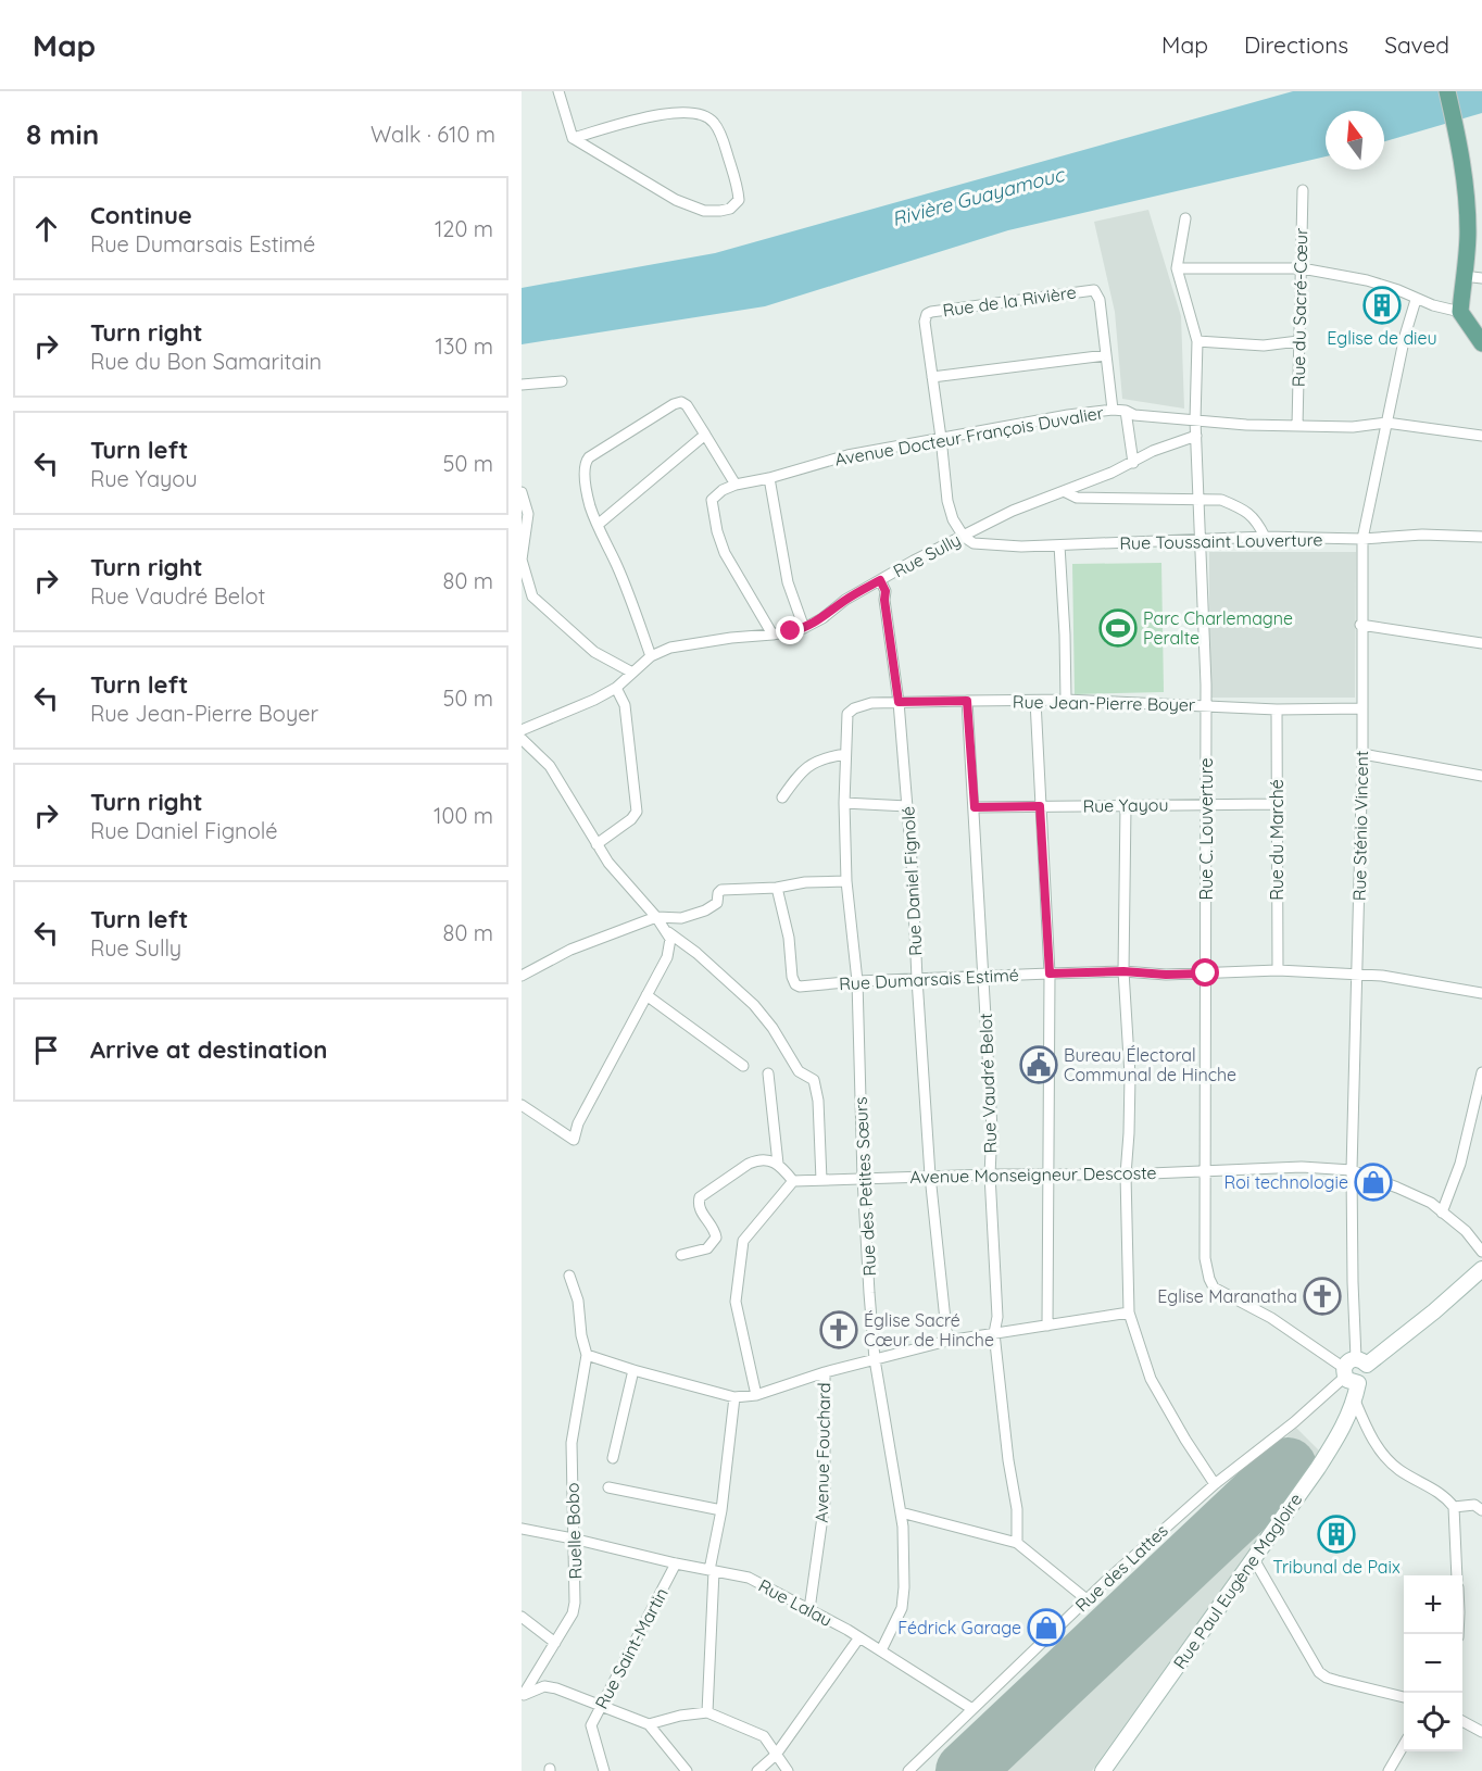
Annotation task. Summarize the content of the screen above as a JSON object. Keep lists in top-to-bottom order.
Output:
{
  "streets": {
    "main road": ["Rue Paul Eugène Magloire"],
    "street": [
      "Rue de la Rivière",
      "Rue du Sacré-Cœur",
      "Avenue Docteur François Duvalier",
      "Rue Toussaint Louverture",
      "Rue Sully",
      "Rue Jean-Pierre Boyer",
      "Rue Yayou",
      "Rue Sténio Vincent",
      "Rue C. Louverture",
      "Rue du Marché",
      "Rue Daniel Fignolé",
      "Rue Dumarsais Estimé",
      "Rue Vaudré Belot",
      "Avenue Monseigneur Descoste",
      "Rue des Petites Sœurs",
      "Avenue Fouchard",
      "Ruelle Bobo",
      "Rue des Lattes",
      "Rue Lalau",
      "Rue Saint-Martin"
    ]
  },
  "crossings": [
    ["Rue du Sacré-Cœur", "Avenue Docteur François Duvalier"],
    ["Avenue Docteur François Duvalier", "Rue Sully"],
    ["Avenue Docteur François Duvalier", "Rue Sténio Vincent"],
    ["Avenue Docteur François Duvalier", "Rue C. Louverture"],
    ["Rue Toussaint Louverture", "Rue Sully"],
    ["Rue Toussaint Louverture", "Rue Sténio Vincent"],
    ["Rue Toussaint Louverture", "Rue C. Louverture"],
    ["Rue Sully", "Rue C. Louverture"],
    ["Rue Sully", "Rue Daniel Fignolé"],
    ["Rue Jean-Pierre Boyer", "Rue Sténio Vincent"],
    ["Rue Jean-Pierre Boyer", "Rue C. Louverture"],
    ["Rue Jean-Pierre Boyer", "Rue du Marché"],
    ["Rue Jean-Pierre Boyer", "Rue Daniel Fignolé"],
    ["Rue Jean-Pierre Boyer", "Rue Vaudré Belot"],
    ["Rue Jean-Pierre Boyer", "Rue des Petites Sœurs"],
    ["Rue Yayou", "Rue C. Louverture"],
    ["Rue Yayou", "Rue du Marché"],
    ["Rue Yayou", "Rue Vaudré Belot"],
    ["Rue Sténio Vincent", "Rue Dumarsais Estimé"],
    ["Rue Sténio Vincent", "Avenue Monseigneur Descoste"],
    ["Rue Sténio Vincent", "Rue Paul Eugène Magloire"],
    ["Rue C. Louverture", "Rue Dumarsais Estimé"],
    ["Rue C. Louverture", "Avenue Monseigneur Descoste"],
    ["Rue C. Louverture", "Rue des Lattes"],
    ["Rue C. Louverture", "Rue Paul Eugène Magloire"],
    ["Rue du Marché", "Rue Dumarsais Estimé"],
    ["Rue Daniel Fignolé", "Rue Dumarsais Estimé"],
    ["Rue Daniel Fignolé", "Avenue Monseigneur Descoste"],
    ["Rue Dumarsais Estimé", "Rue Vaudré Belot"],
    ["Rue Dumarsais Estimé", "Rue des Petites Sœurs"],
    ["Rue Vaudré Belot", "Avenue Monseigneur Descoste"],
    ["Avenue Monseigneur Descoste", "Rue des Petites Sœurs"],
    ["Rue des Petites Sœurs", "Rue Lalau"],
    ["Avenue Fouchard", "Rue Lalau"],
    ["Ruelle Bobo", "Rue Lalau"],
    ["Rue des Lattes", "Rue Paul Eugène Magloire"],
    ["Rue des Lattes", "Rue Lalau"],
    ["Rue Lalau", "Rue Saint-Martin"]
  ],
  "water": ["Rivière Guayamouc"],
  "places": {
    "building": ["Eglise de dieu", "Tribunal de Paix"],
    "sports": ["Parc Charlemagne Peralte"],
    "public building": ["Bureau Électoral Communal de Hinche"],
    "shop": ["Roi technologie", "Fédrick Garage"],
    "church": ["Eglise Maranatha", "Église Sacré Cœur de Hinche"]
  },
  "north": "top",
  "page": {
    "header": "Map",
    "nav": ["Map", "Directions", "Saved"],
    "heading": ["8 min", "Walk · 610 m"],
    "list": [
      ["Continue", "Rue Dumarsais Estimé", "120 m"],
      ["Turn right", "Rue du Bon Samaritain", "130 m"],
      ["Turn left", "Rue Yayou", "50 m"],
      ["Turn right", "Rue Vaudré Belot", "80 m"],
      ["Turn left", "Rue Jean-Pierre Boyer", "50 m"],
      ["Turn right", "Rue Daniel Fignolé", "100 m"],
      ["Turn left", "Rue Sully", "80 m"],
      "Arrive at destination"
    ],
    "map_buttons": ["+", "−"]
  }
}
